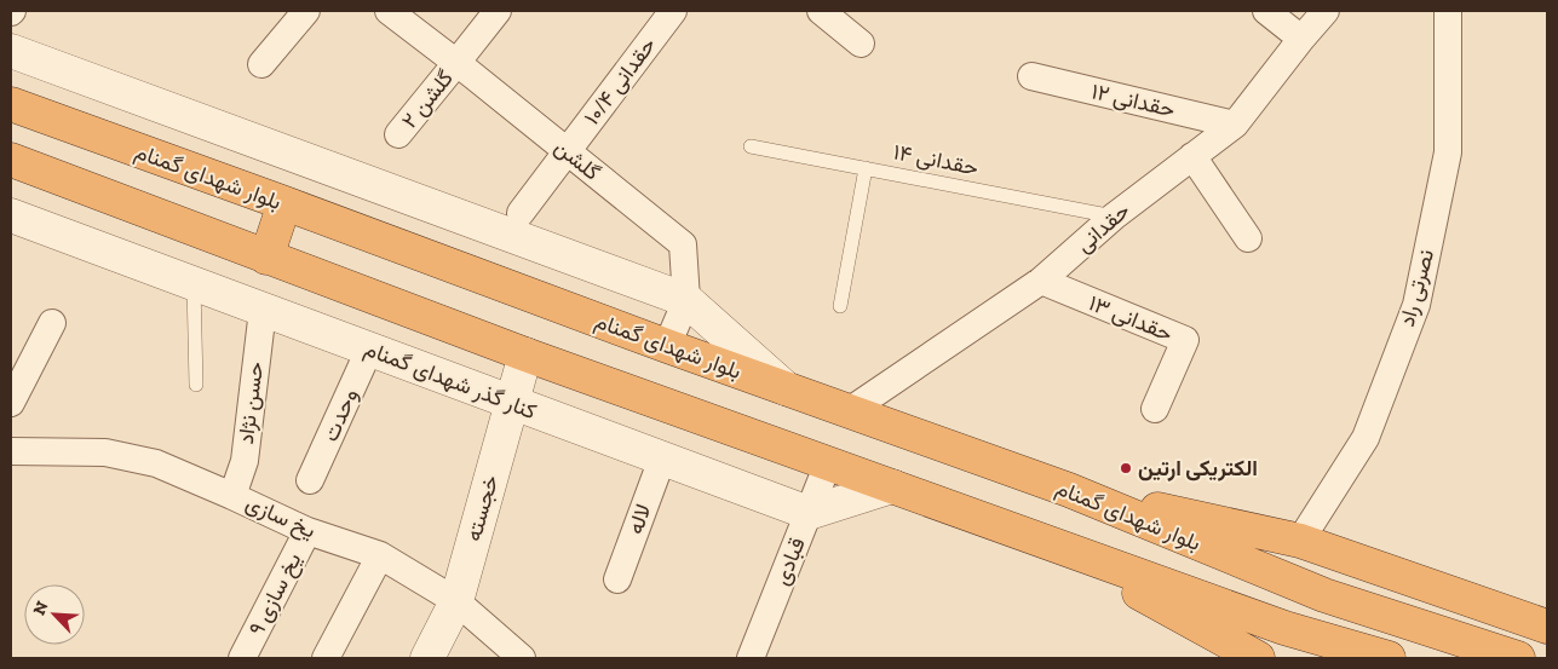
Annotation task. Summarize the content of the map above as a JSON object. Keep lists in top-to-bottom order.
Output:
{
  "streets": {
    "highway": ["بلوار شهدای گمنام"],
    "street": [
      "حقدانی ۱۰/۴",
      "گلشن ۲",
      "حقدانی ۱۲",
      "گلشن",
      "حقدانی",
      "نصرتی راد",
      "حقدانی ۱۳",
      "کنار گذر شهدای گمنام",
      "حسن نژاد",
      "وحدت",
      "خجسته",
      "یخ سازی",
      "لاله",
      "قبادی",
      "یخ سازی ۹"
    ],
    "lane": ["حقدانی ۱۴"]
  },
  "crossings": [
    ["حقدانی ۱۰/۴", "گلشن"],
    ["گلشن ۲", "گلشن"],
    ["حقدانی ۱۲", "حقدانی"],
    ["گلشن", "بلوار شهدای گمنام"],
    ["حقدانی ۱۴", "حقدانی"],
    ["بلوار شهدای گمنام", "حقدانی"],
    ["حقدانی", "حقدانی ۱۳"],
    ["کنار گذر شهدای گمنام", "حسن نژاد"],
    ["کنار گذر شهدای گمنام", "وحدت"],
    ["کنار گذر شهدای گمنام", "خجسته"],
    ["کنار گذر شهدای گمنام", "لاله"],
    ["کنار گذر شهدای گمنام", "قبادی"],
    ["حسن نژاد", "یخ سازی"],
    ["خجسته", "یخ سازی"],
    ["یخ سازی", "یخ سازی ۹"]
  ],
  "places": ["الکتریکی ارتین"],
  "north": "top left"
}
